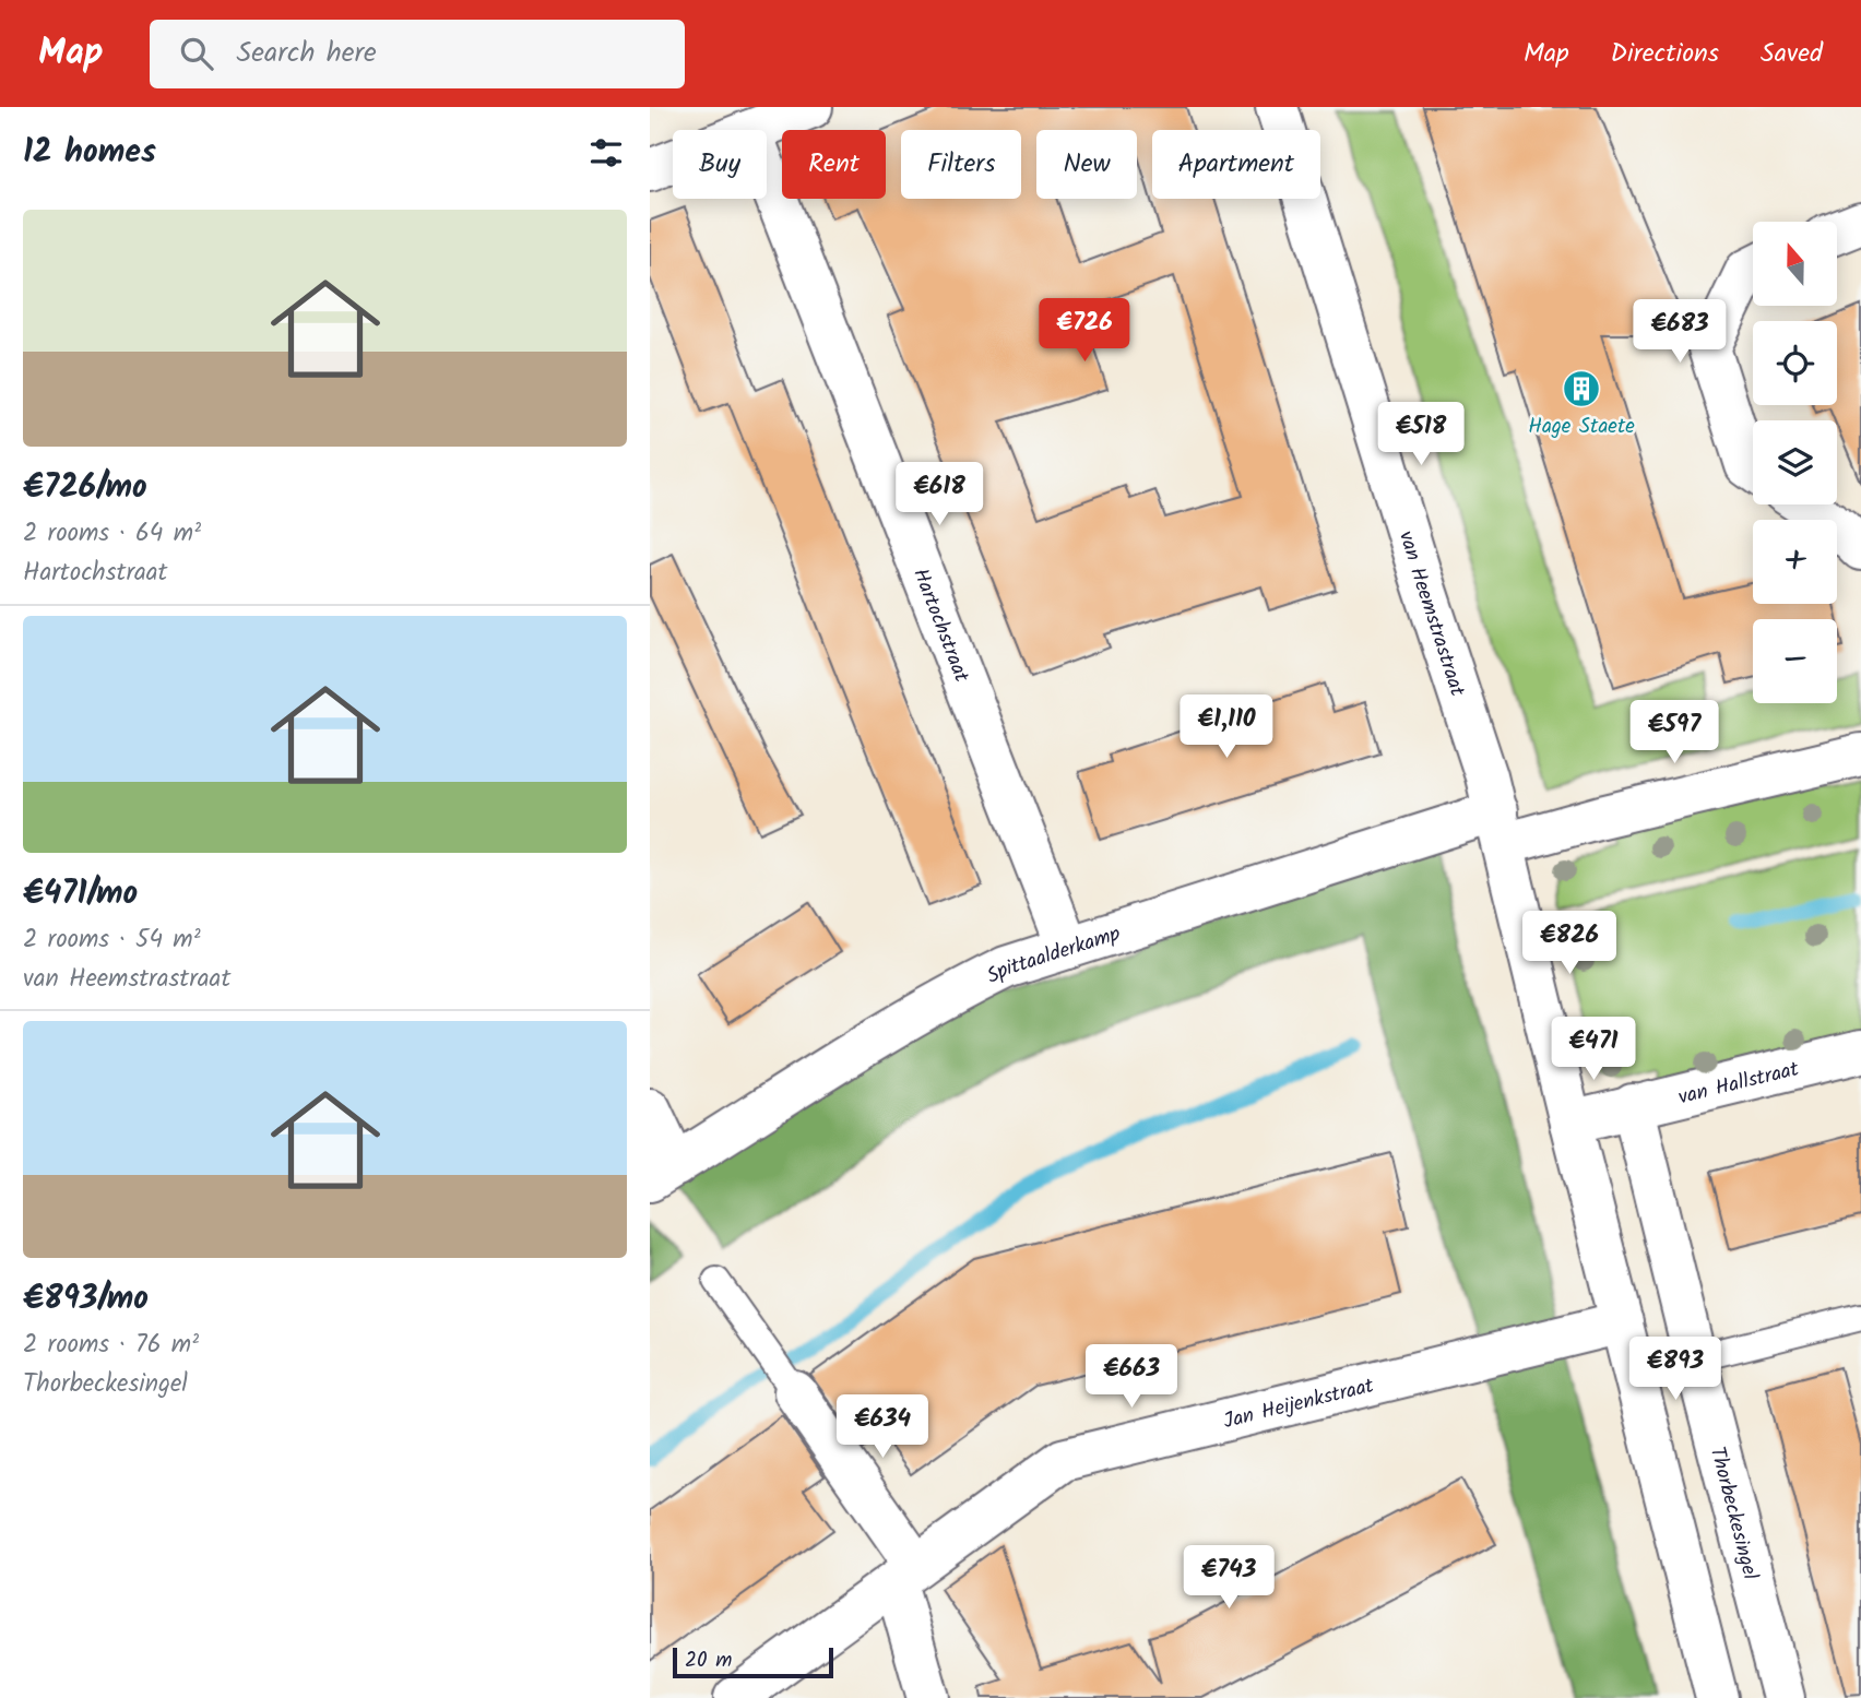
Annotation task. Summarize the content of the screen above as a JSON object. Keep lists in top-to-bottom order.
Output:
{
  "streets": {
    "street": [
      "van Heemstrastraat",
      "Hartochstraat",
      "Spittaalderkamp",
      "van Hallstraat",
      "Jan Heijenkstraat",
      "Thorbeckesingel"
    ]
  },
  "crossings": [
    ["van Heemstrastraat", "Spittaalderkamp"],
    ["van Heemstrastraat", "van Hallstraat"],
    ["Hartochstraat", "Spittaalderkamp"],
    ["van Hallstraat", "Thorbeckesingel"]
  ],
  "places": {
    "building": ["Hage Staete"]
  },
  "scale_bar": "20 m",
  "north": "top",
  "page": {
    "header": "Map",
    "search": "Search here",
    "nav": ["Map", "Directions", "Saved"],
    "heading": "12 homes",
    "chip": [
      "Buy",
      "Rent",
      "Filters",
      "New",
      "Apartment"
    ],
    "list": [
      {
        "name": "€726/mo",
        "note": "2 rooms · 64 m² · Hartochstraat"
      },
      {
        "name": "€471/mo",
        "note": "2 rooms · 54 m² · van Heemstrastraat"
      },
      {
        "name": "€893/mo",
        "note": "2 rooms · 76 m² · Thorbeckesingel"
      }
    ],
    "map_buttons": ["+", "−"],
    "price": [
      "€726",
      "€683",
      "€518",
      "€618",
      "€1,110",
      "€597",
      "€826",
      "€471",
      "€893",
      "€663",
      "€634",
      "€743"
    ],
    "scale": "20 m"
  }
}
